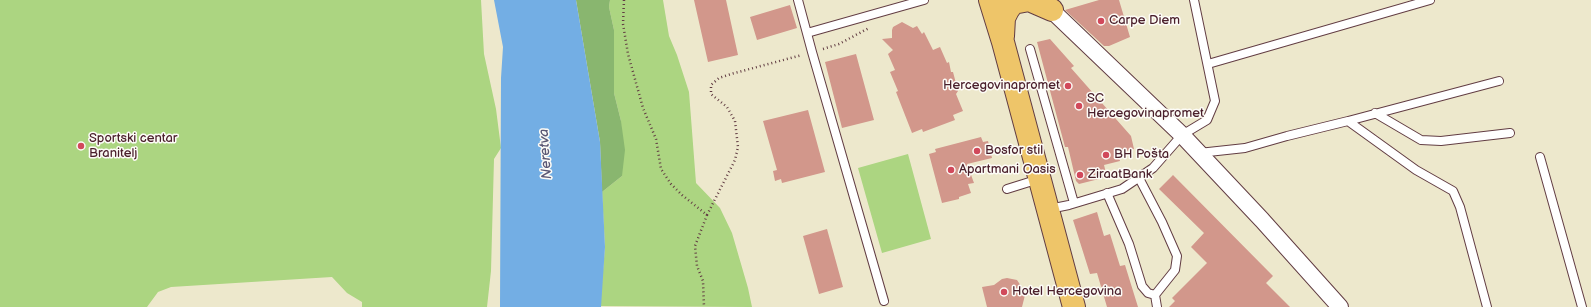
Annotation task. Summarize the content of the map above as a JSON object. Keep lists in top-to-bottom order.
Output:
{
  "water": ["Neretva"],
  "places": [
    "Carpe Diem",
    "Hercegovinapromet",
    "SC Hercegovinapromet",
    "Sportski centar Branitelj",
    "Bosfor stil",
    "BH Pošta",
    "Apartmani Oasis",
    "ZiraatBank",
    "Hotel Hercegovina"
  ]
}
